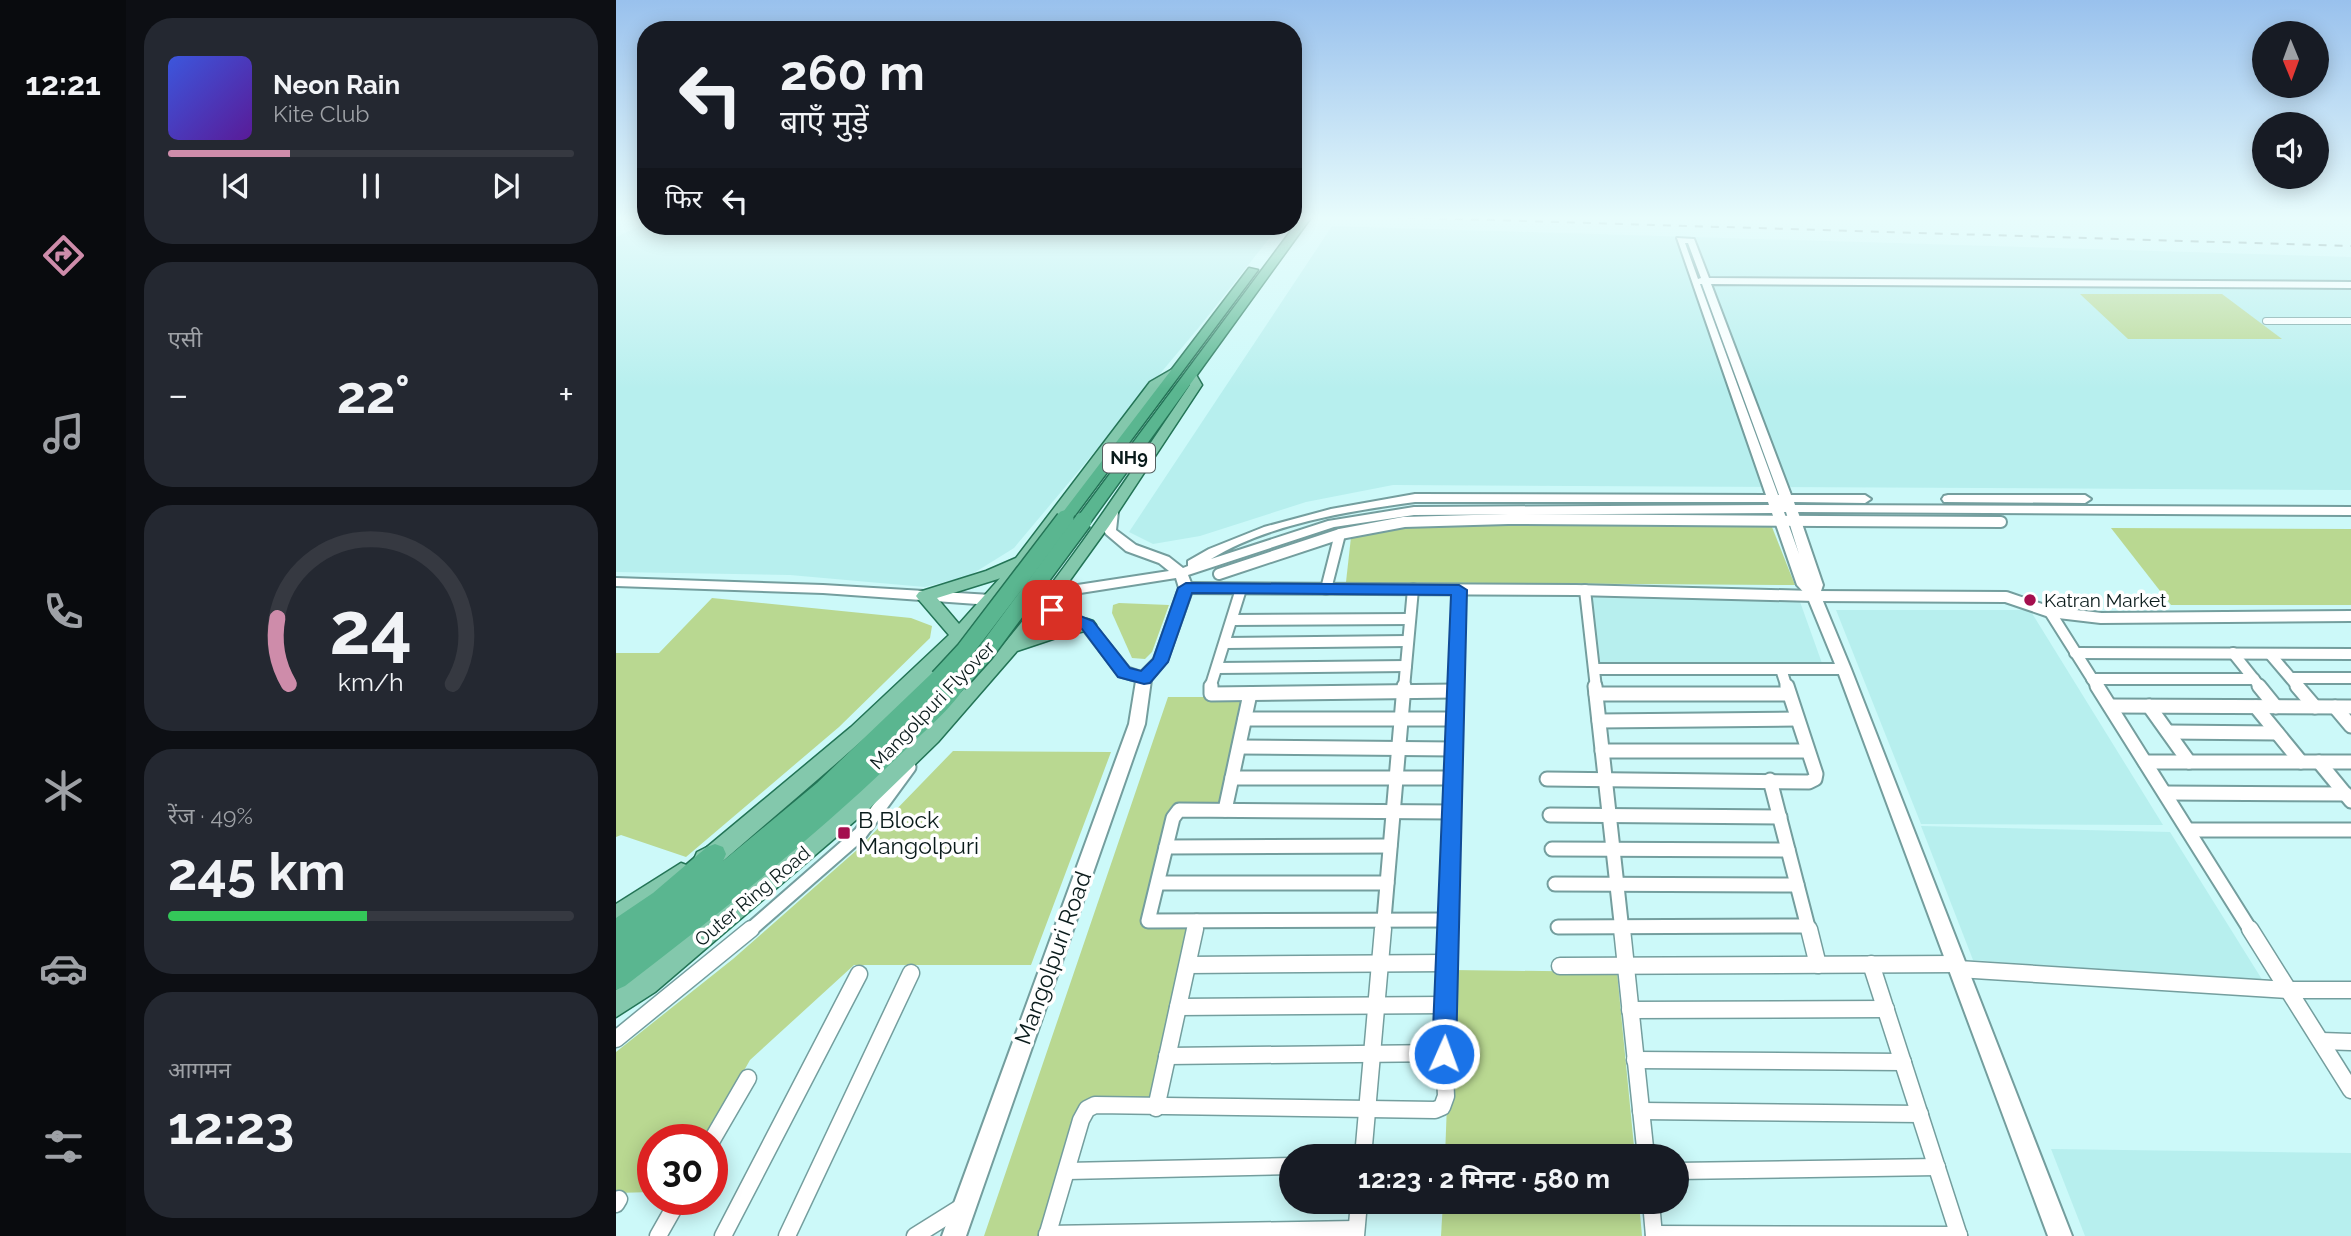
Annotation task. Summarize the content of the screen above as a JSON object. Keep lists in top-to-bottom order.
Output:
{
  "streets": {
    "highway": ["NH9", "Mangolpuri Flyover", "Outer Ring Road"],
    "street": ["Mangolpuri Road"]
  },
  "crossings": [
    ["Mangolpuri Flyover", "Outer Ring Road"]
  ],
  "places": {
    "other": ["Katran Market"],
    "transit": ["B Block Mangolpuri"]
  },
  "north": "bottom",
  "page": {
    "tabs": "12:21",
    "turn": ["260 m", "बाएँ मुड़ें"],
    "song": ["Neon Rain", "Kite Club"],
    "then": "फिर",
    "tile": [
      "एसी",
      ["रेंज · 49%", "245 km"],
      ["आगमन", "12:23"]
    ],
    "heat": ["−", "22°", "+"],
    "limit": "30",
    "trip": "12:23 · 2 मिनट · 580 m",
    "gauge": ["24", "km/h"]
  }
}
